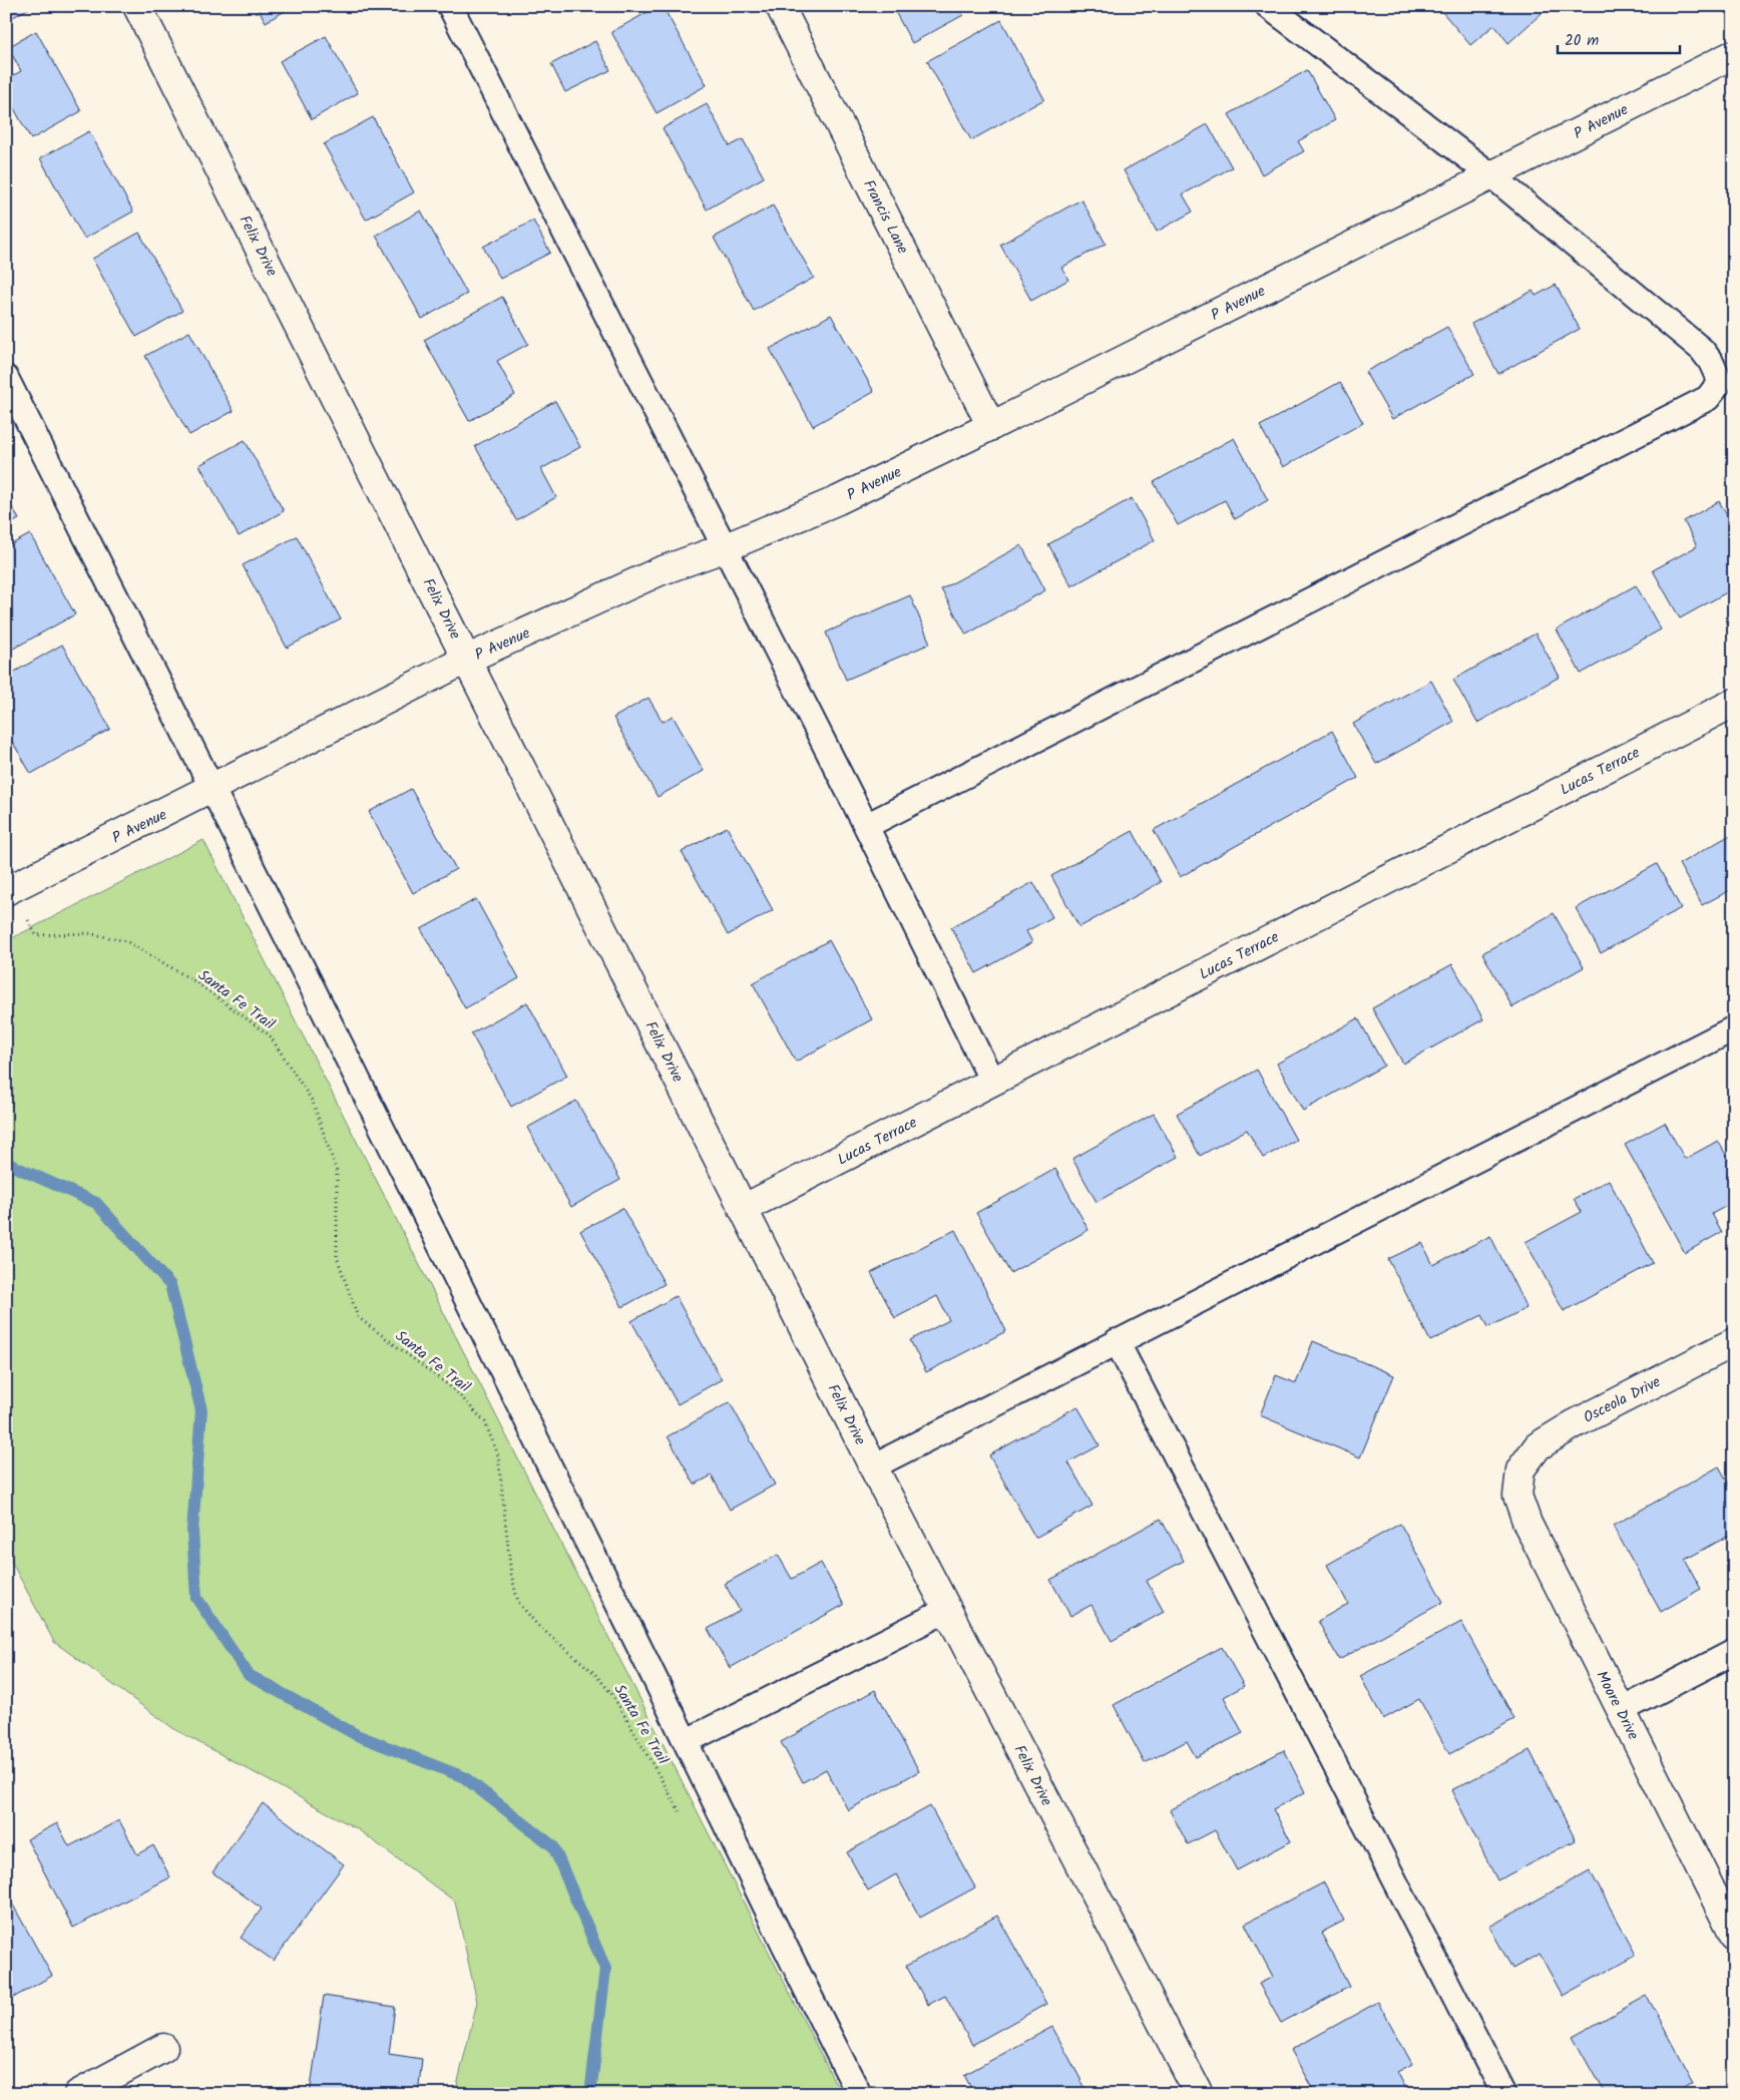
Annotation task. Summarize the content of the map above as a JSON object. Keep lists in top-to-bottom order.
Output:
{
  "streets": {
    "street": [
      "P Avenue",
      "Francis Lane",
      "Felix Drive",
      "Lucas Terrace",
      "Osceola Drive",
      "Moore Drive"
    ],
    "path": ["Santa Fe Trail"]
  },
  "crossings": [
    ["P Avenue", "Francis Lane"],
    ["P Avenue", "Felix Drive"],
    ["P Avenue", "Santa Fe Trail"],
    ["Felix Drive", "Lucas Terrace"],
    ["Osceola Drive", "Moore Drive"]
  ],
  "scale_bar": "20 m"
}
